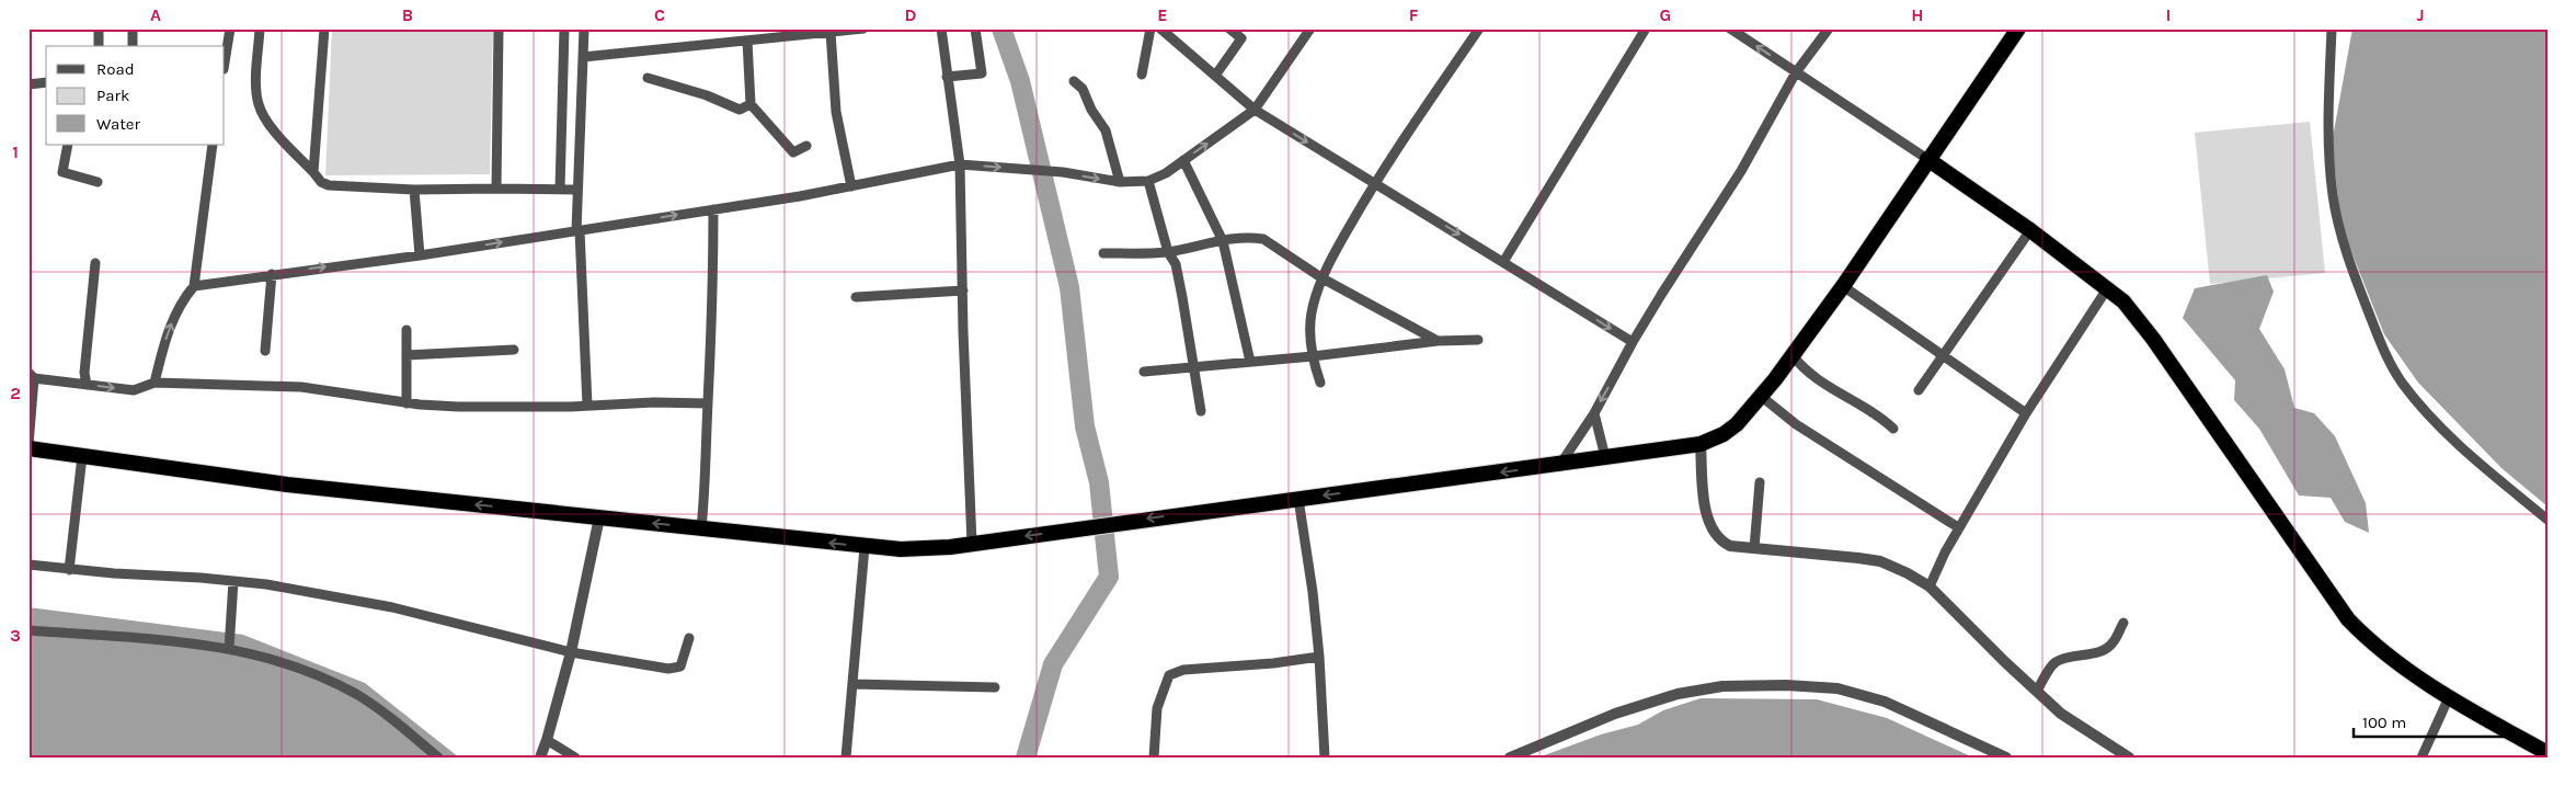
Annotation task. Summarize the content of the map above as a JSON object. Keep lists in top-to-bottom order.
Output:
{
  "legend": ["Road", "Park", "Water"],
  "scale_bar": "100 m",
  "grid": {
    "columns": [
      "A",
      "B",
      "C",
      "D",
      "E",
      "F",
      "G",
      "H",
      "I",
      "J"
    ],
    "rows": ["1", "2", "3"]
  }
}
